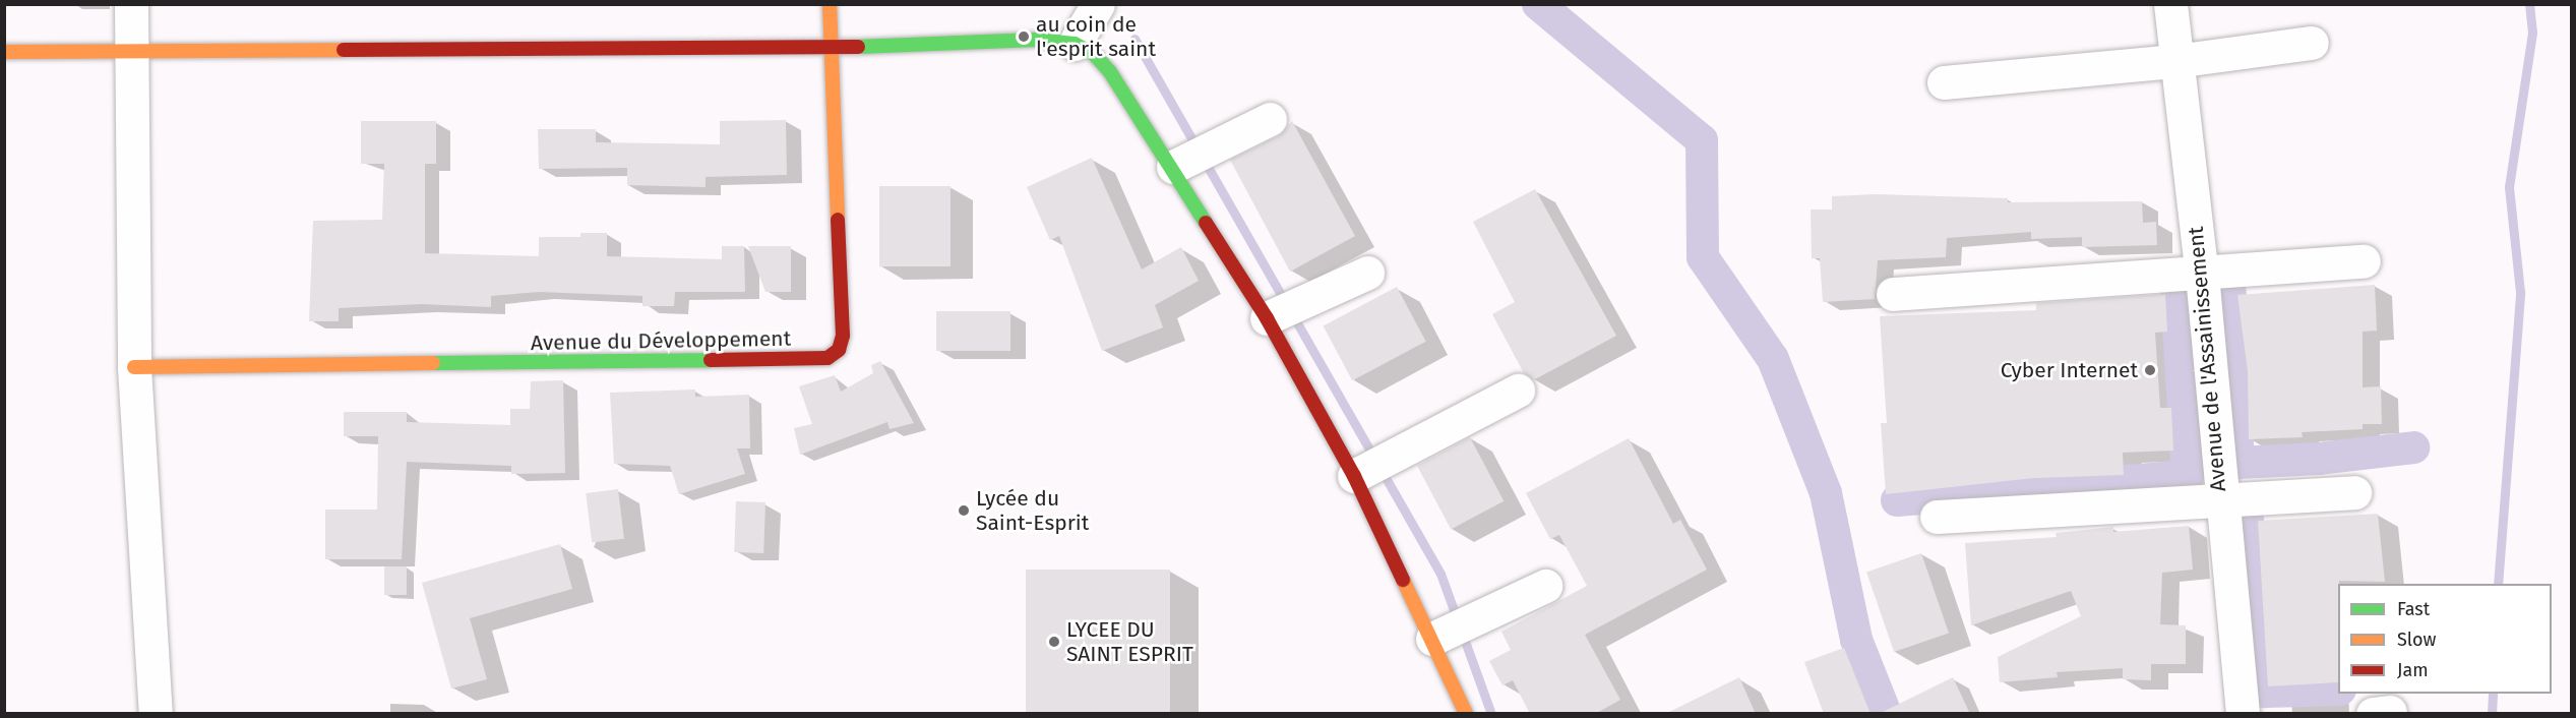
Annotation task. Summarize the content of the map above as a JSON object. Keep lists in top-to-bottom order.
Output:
{
  "streets": {
    "street": ["Avenue du Développement", "Avenue de l'Assainissement"]
  },
  "places": [
    "au coin de l'esprit saint",
    "Cyber Internet",
    "Lycée du Saint-Esprit",
    "LYCEE DU SAINT ESPRIT"
  ],
  "legend": ["Fast", "Slow", "Jam"]
}
